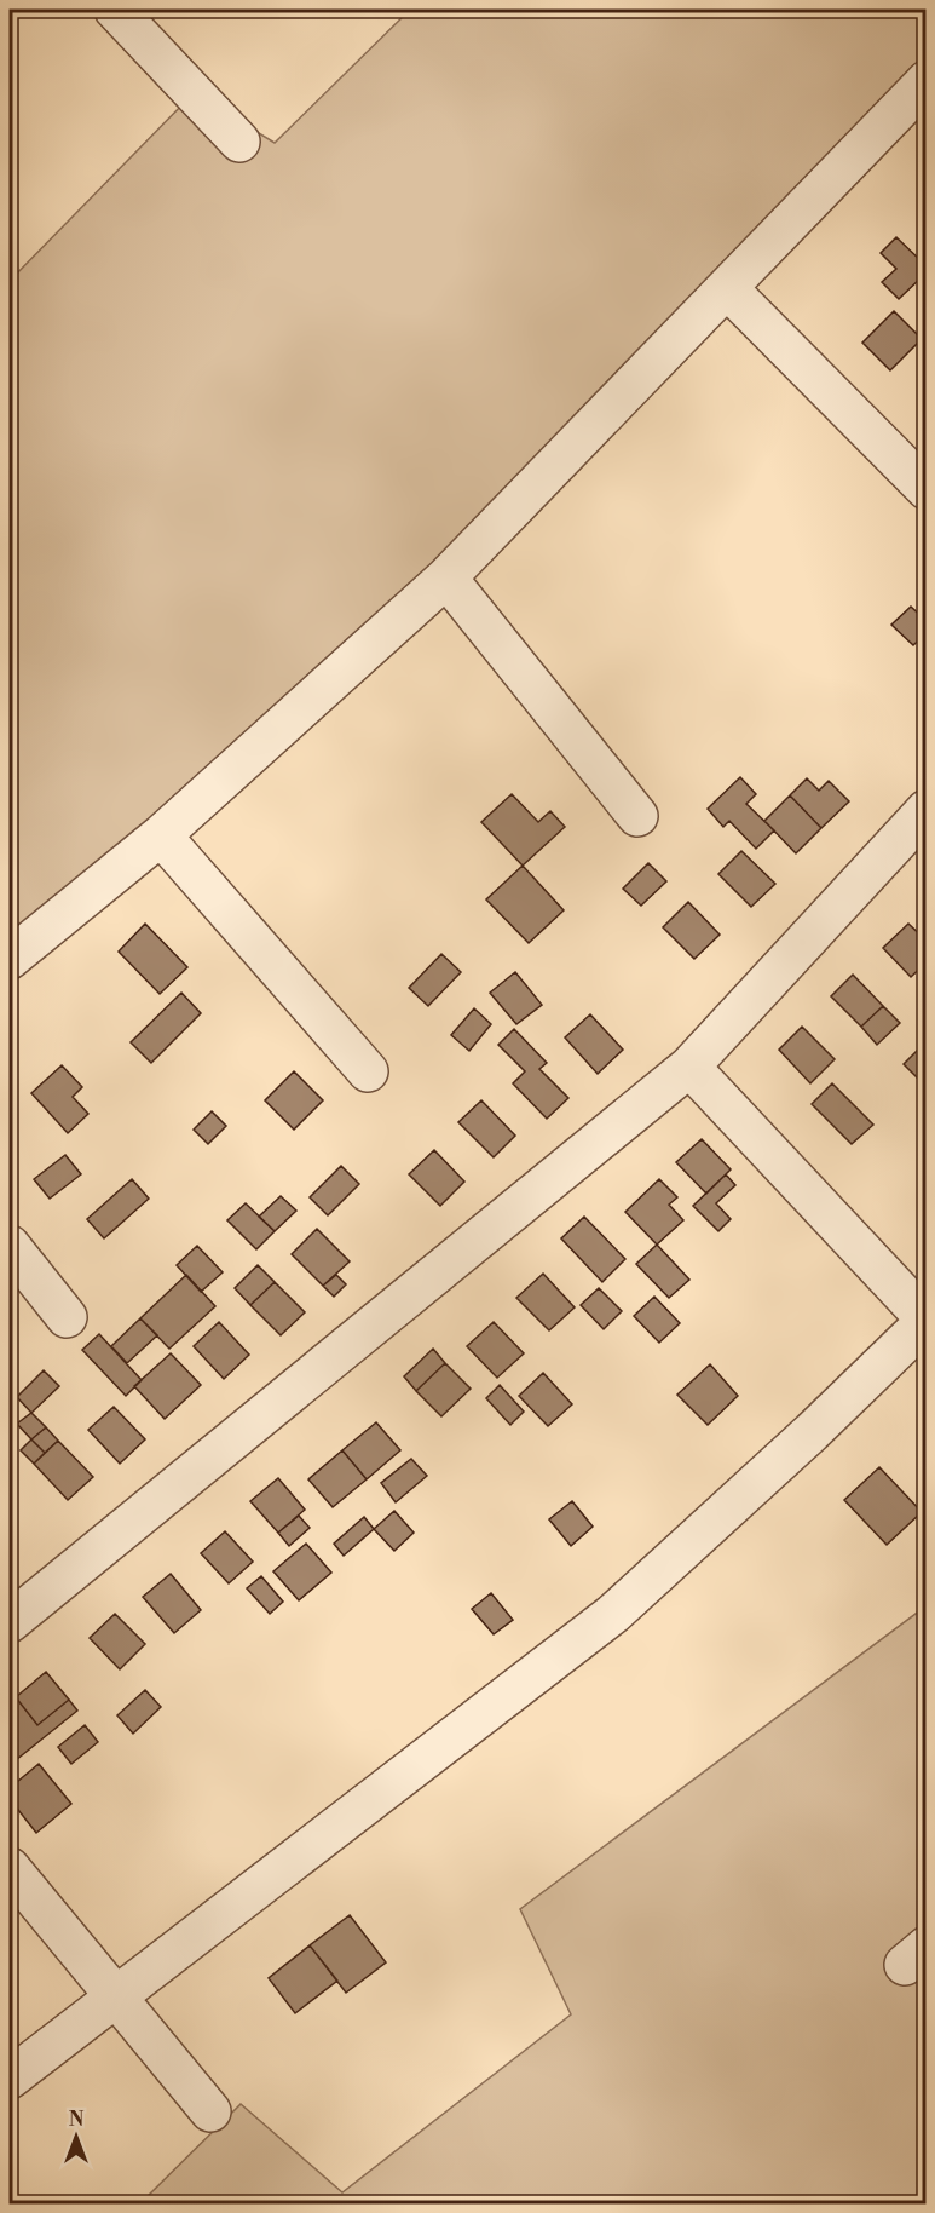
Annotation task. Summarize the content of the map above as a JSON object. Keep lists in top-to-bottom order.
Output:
{
  "north": "top"
}
